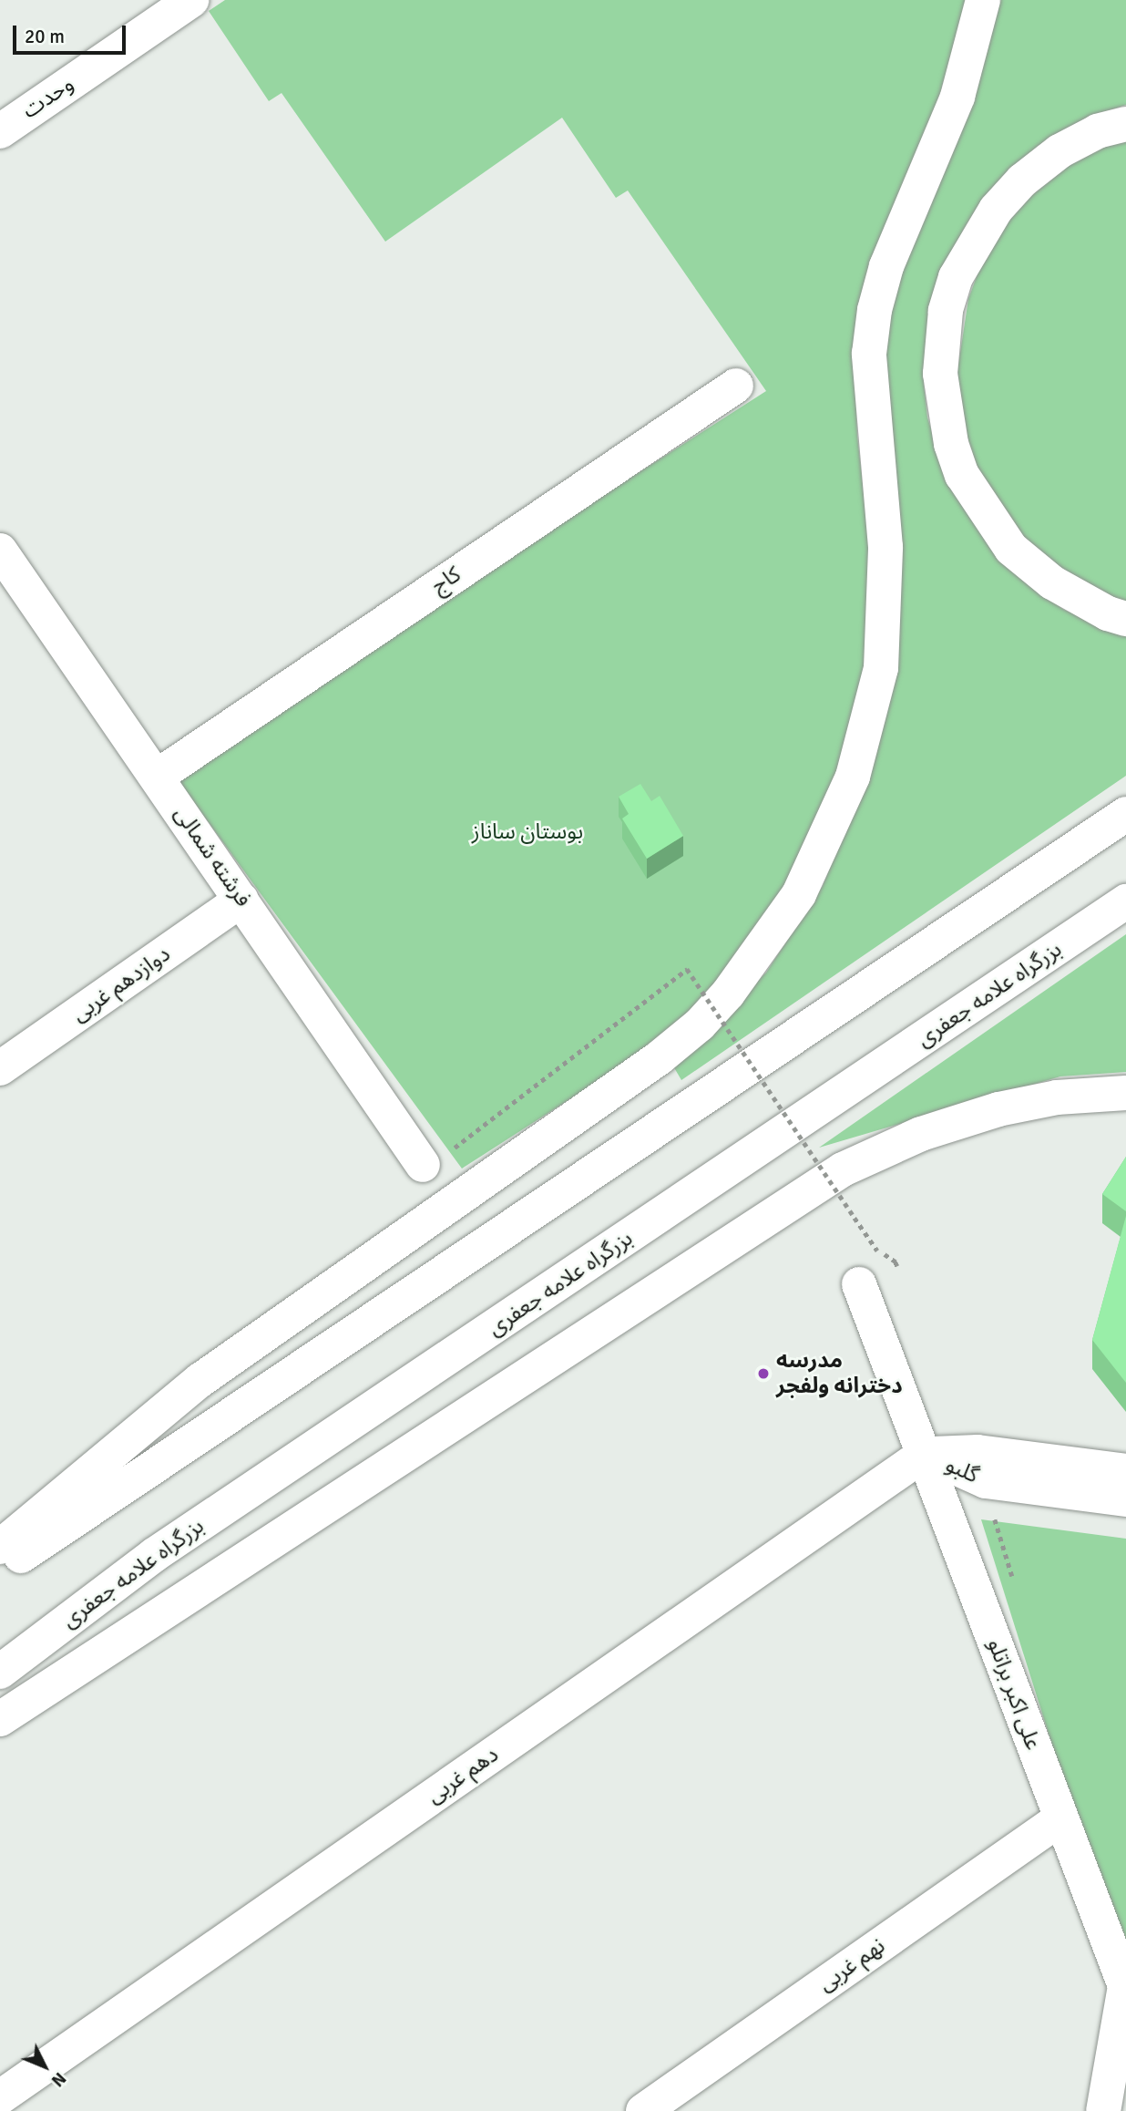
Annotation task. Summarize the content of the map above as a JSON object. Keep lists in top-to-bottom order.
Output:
{
  "streets": {
    "main road": [
      "وحدت",
      "کاج",
      "فرشته شمالی",
      "دوازدهم غربی",
      "بزرگراه علامه جعفری",
      "گلبو",
      "علی اکبر براتلو",
      "دهم غربی",
      "نهم غربی"
    ]
  },
  "crossings": [
    ["کاج", "فرشته شمالی"],
    ["فرشته شمالی", "دوازدهم غربی"],
    ["گلبو", "علی اکبر براتلو"],
    ["گلبو", "دهم غربی"],
    ["علی اکبر براتلو", "دهم غربی"],
    ["علی اکبر براتلو", "نهم غربی"]
  ],
  "parks": ["بوستان ساناز"],
  "places": ["مدرسه دخترانه ولفجر"],
  "scale_bar": "20 m",
  "north": "bottom right"
}
